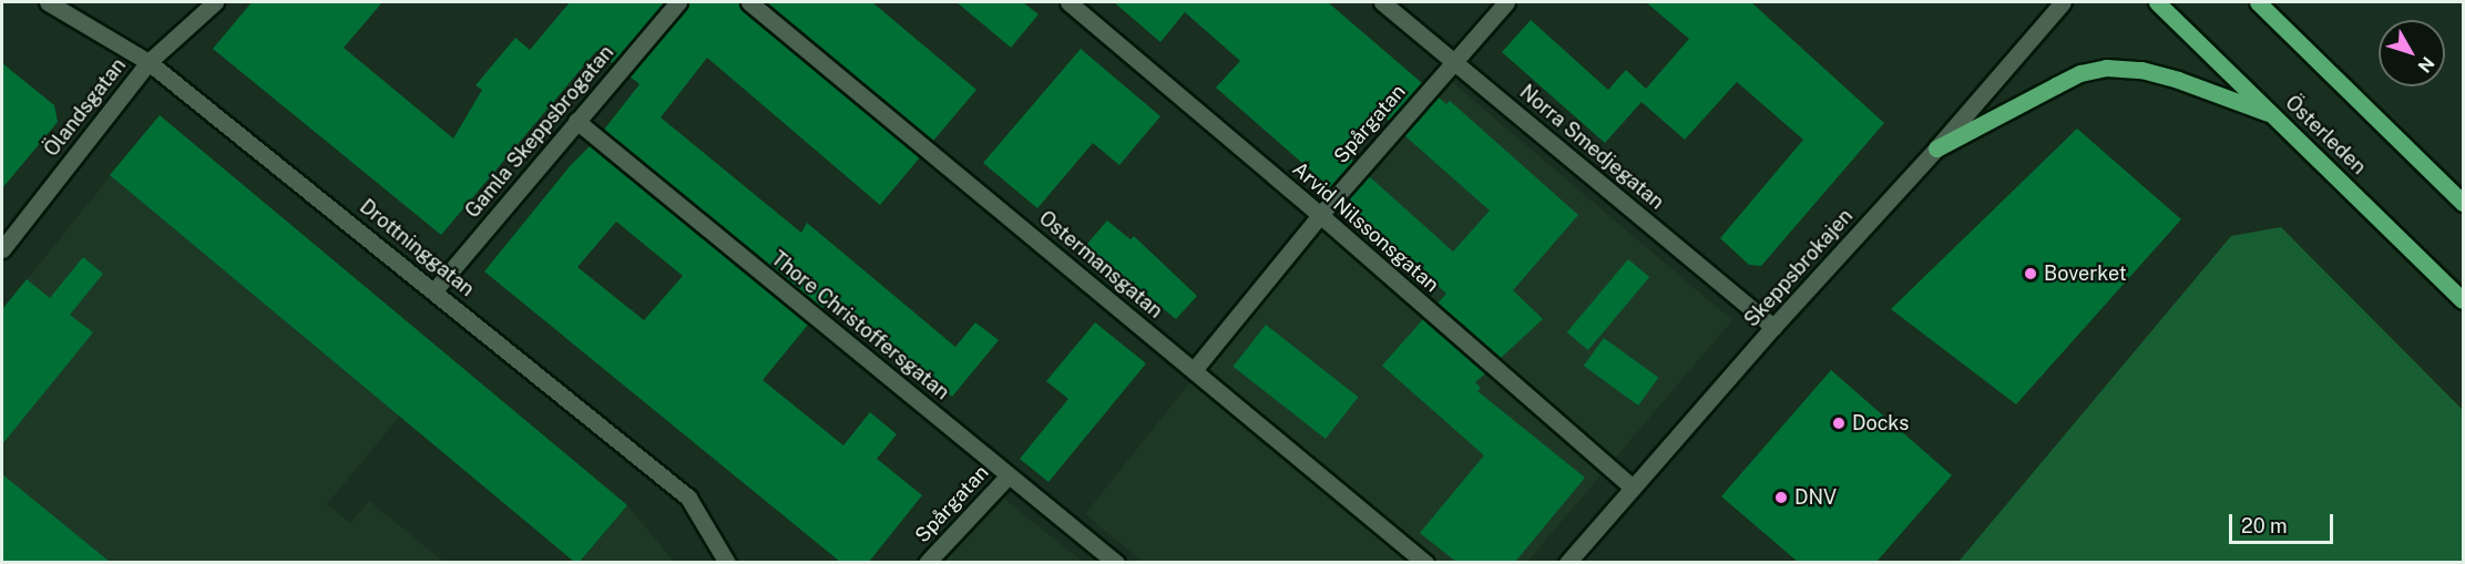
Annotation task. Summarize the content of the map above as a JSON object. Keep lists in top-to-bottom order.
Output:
{
  "streets": {
    "main road": ["Österleden"],
    "street": [
      "Ölandsgatan",
      "Spårgatan",
      "Gamla Skeppsbrogatan",
      "Norra Smedjegatan",
      "Arvid Nilssonsgatan",
      "Drottninggatan",
      "Ostermansgatan",
      "Skeppsbrokajen",
      "Thore Christoffersgatan"
    ]
  },
  "crossings": [
    ["Ölandsgatan", "Drottninggatan"],
    ["Spårgatan", "Norra Smedjegatan"],
    ["Spårgatan", "Arvid Nilssonsgatan"],
    ["Spårgatan", "Ostermansgatan"],
    ["Spårgatan", "Thore Christoffersgatan"],
    ["Gamla Skeppsbrogatan", "Drottninggatan"],
    ["Gamla Skeppsbrogatan", "Thore Christoffersgatan"],
    ["Norra Smedjegatan", "Skeppsbrokajen"],
    ["Arvid Nilssonsgatan", "Skeppsbrokajen"]
  ],
  "places": ["Boverket", "Docks", "DNV"],
  "scale_bar": "20 m",
  "north": "bottom right"
}
